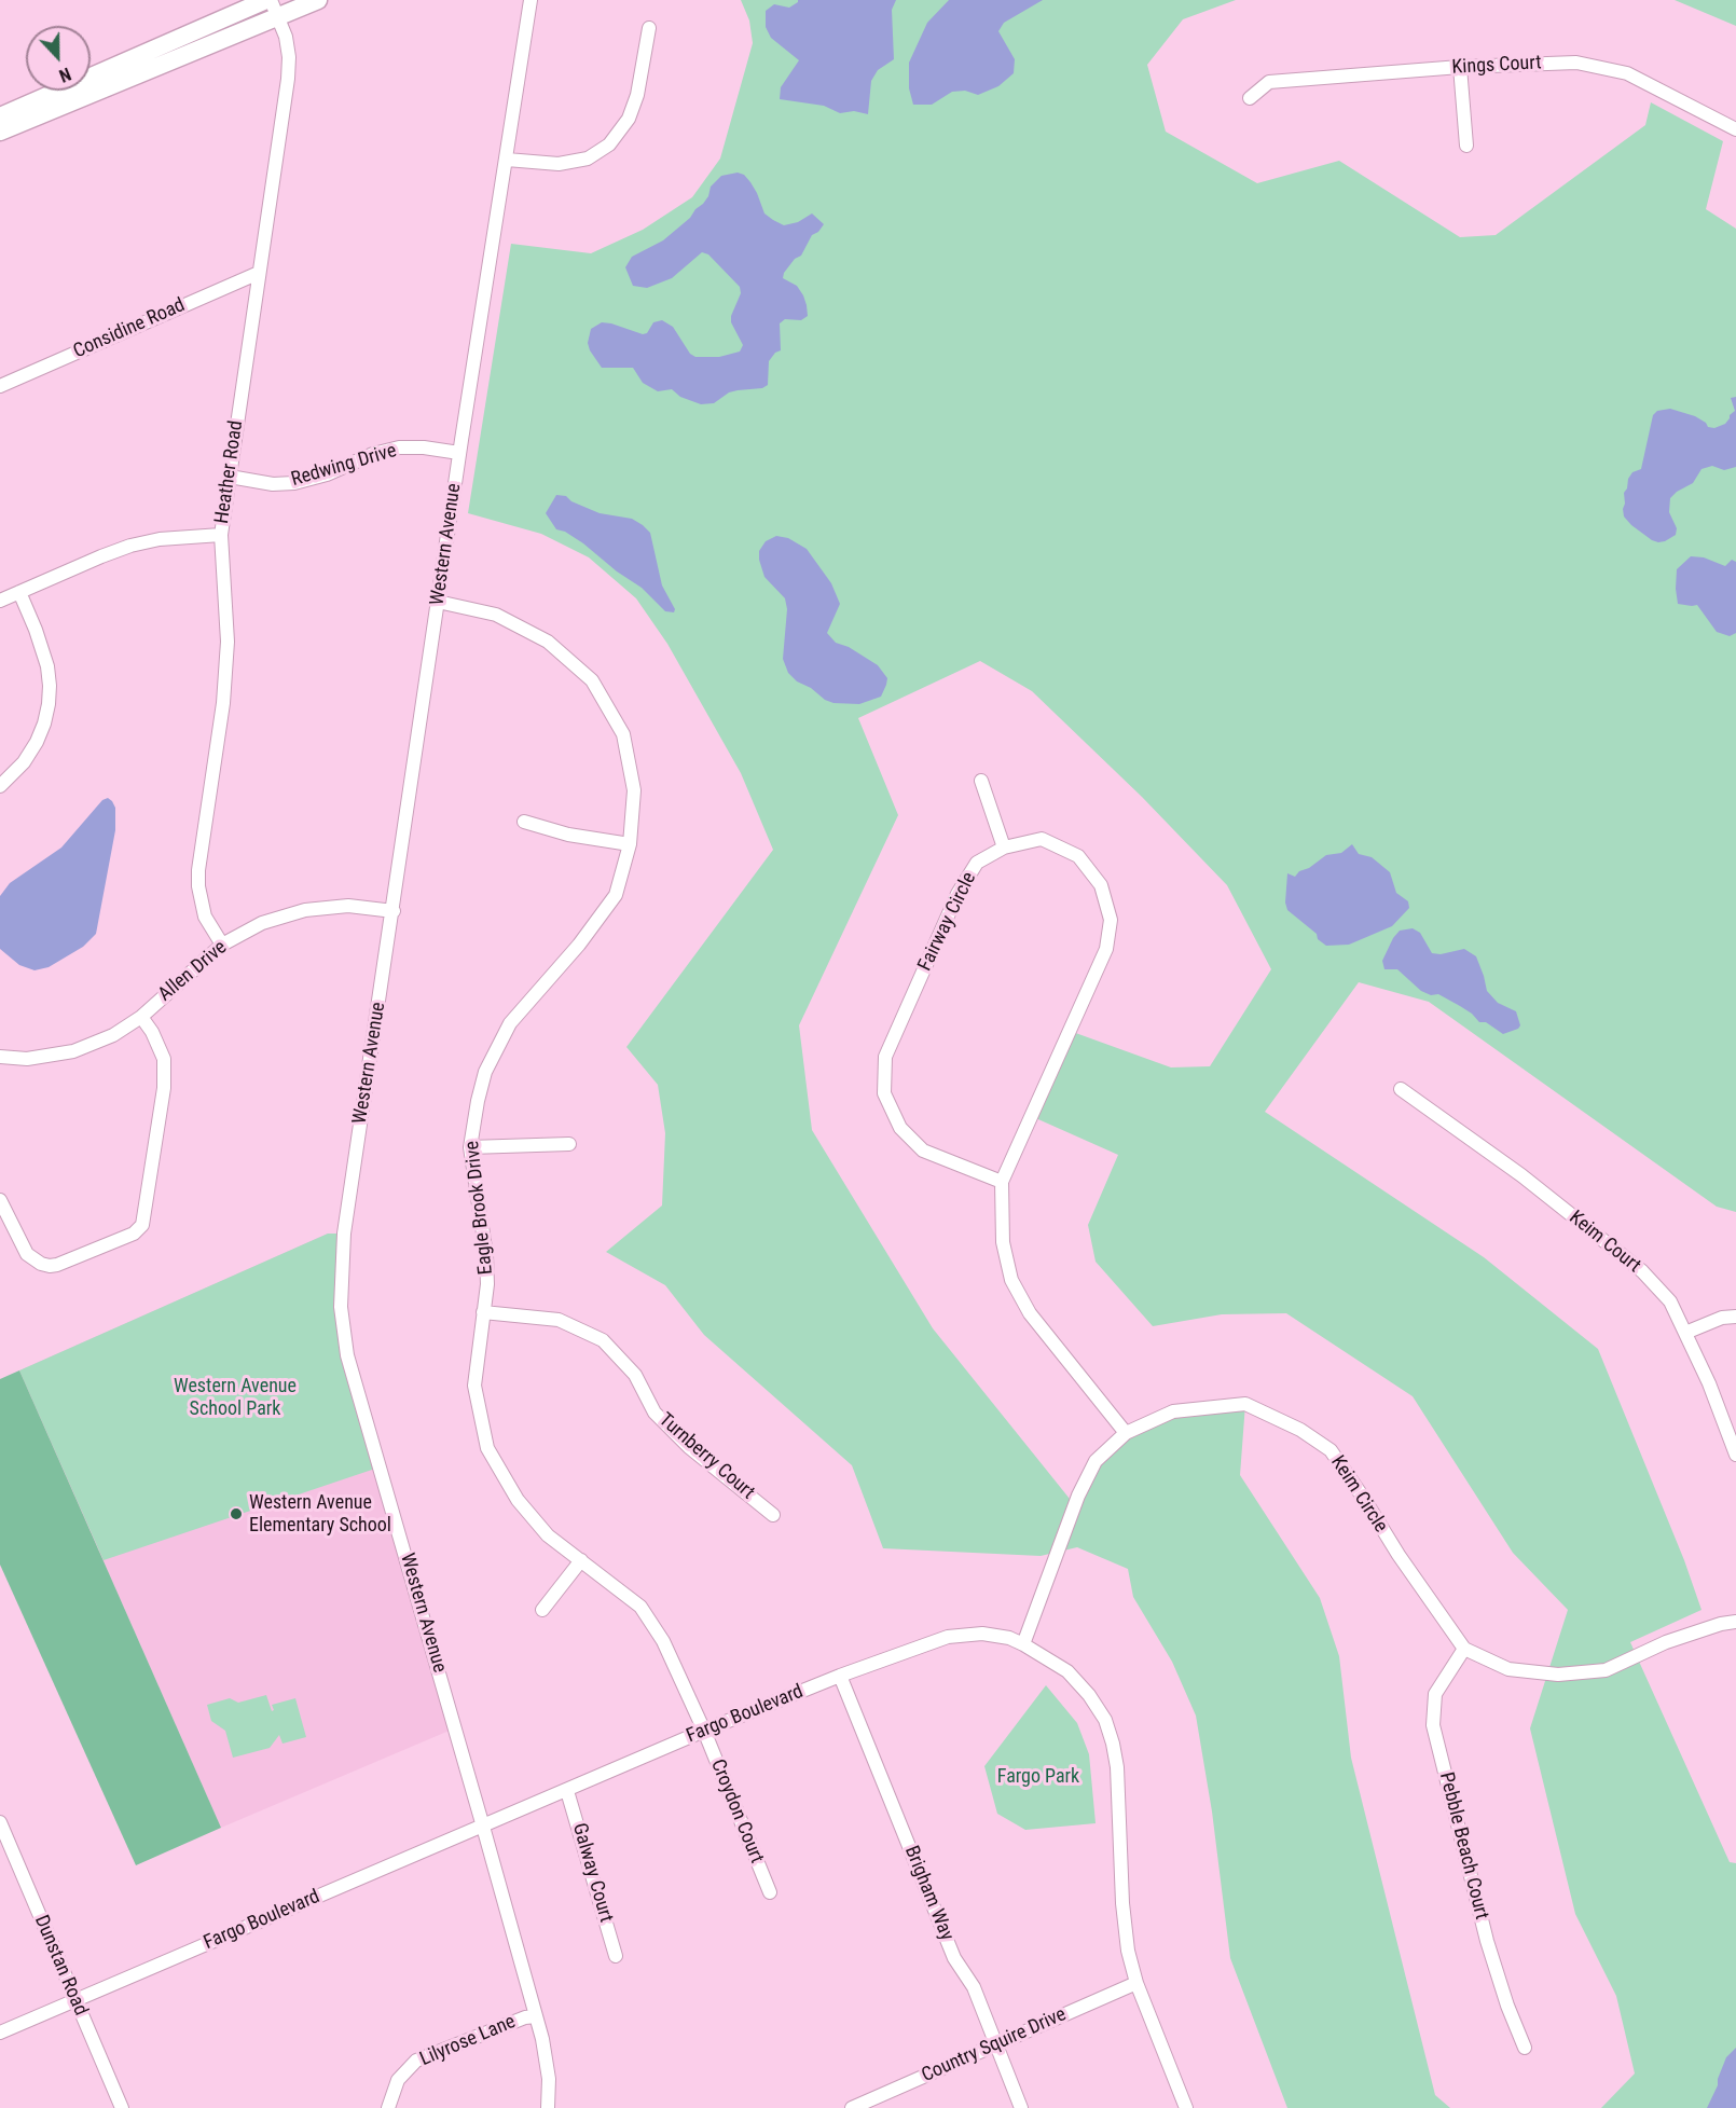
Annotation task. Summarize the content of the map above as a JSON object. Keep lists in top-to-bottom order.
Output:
{
  "streets": {
    "street": [
      "Kings Court",
      "Considine Road",
      "Redwing Drive",
      "Heather Road",
      "Western Avenue",
      "Fairway Circle",
      "Allen Drive",
      "Eagle Brook Drive",
      "Keim Court",
      "Turnberry Court",
      "Keim Circle",
      "Fargo Boulevard",
      "Croydon Court",
      "Pebble Beach Court",
      "Galway Court",
      "Brigham Way",
      "Dunstan Road",
      "Lilyrose Lane",
      "Country Squire Drive"
    ]
  },
  "crossings": [
    ["Considine Road", "Heather Road"],
    ["Redwing Drive", "Heather Road"],
    ["Redwing Drive", "Western Avenue"],
    ["Heather Road", "Allen Drive"],
    ["Western Avenue", "Allen Drive"],
    ["Western Avenue", "Eagle Brook Drive"],
    ["Western Avenue", "Fargo Boulevard"],
    ["Western Avenue", "Lilyrose Lane"],
    ["Fairway Circle", "Keim Circle"],
    ["Eagle Brook Drive", "Turnberry Court"],
    ["Eagle Brook Drive", "Fargo Boulevard"],
    ["Eagle Brook Drive", "Croydon Court"],
    ["Keim Circle", "Fargo Boulevard"],
    ["Keim Circle", "Pebble Beach Court"],
    ["Fargo Boulevard", "Croydon Court"],
    ["Fargo Boulevard", "Galway Court"],
    ["Fargo Boulevard", "Brigham Way"],
    ["Fargo Boulevard", "Dunstan Road"],
    ["Fargo Boulevard", "Country Squire Drive"],
    ["Brigham Way", "Country Squire Drive"]
  ],
  "parks": ["Western Avenue School Park", "Fargo Park"],
  "places": ["Western Avenue Elementary School"],
  "north": "bottom"
}
